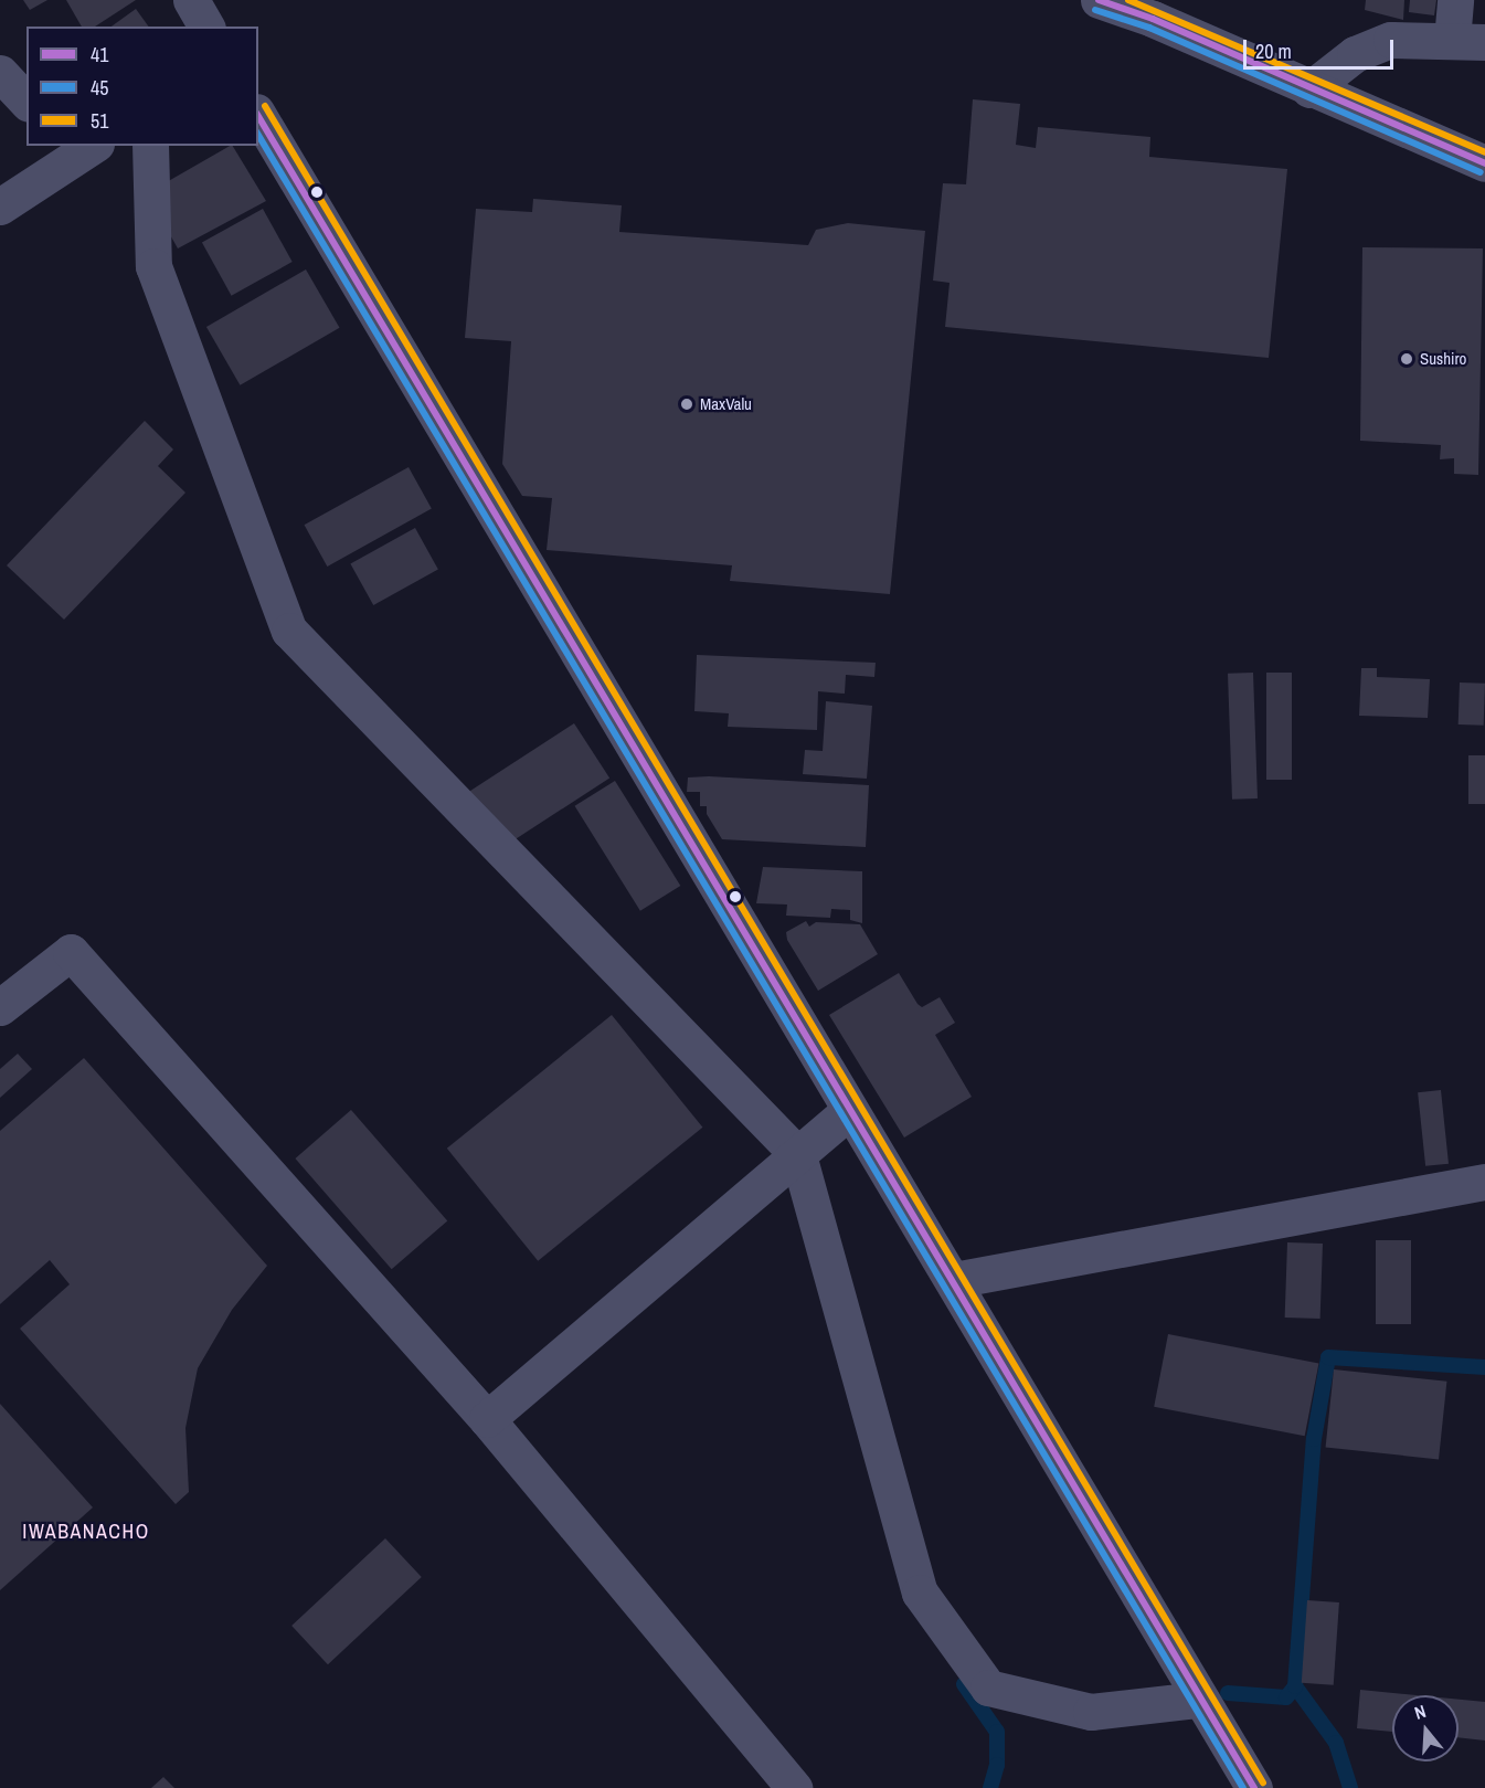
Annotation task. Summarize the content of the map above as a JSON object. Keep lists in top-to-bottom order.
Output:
{
  "districts": ["IWABANACHO"],
  "places": ["Sushiro", "MaxValu"],
  "lines": ["transit line 41", "transit line 51", "transit line 45"],
  "legend": ["41", "45", "51"],
  "scale_bar": "20 m",
  "north": "top"
}
